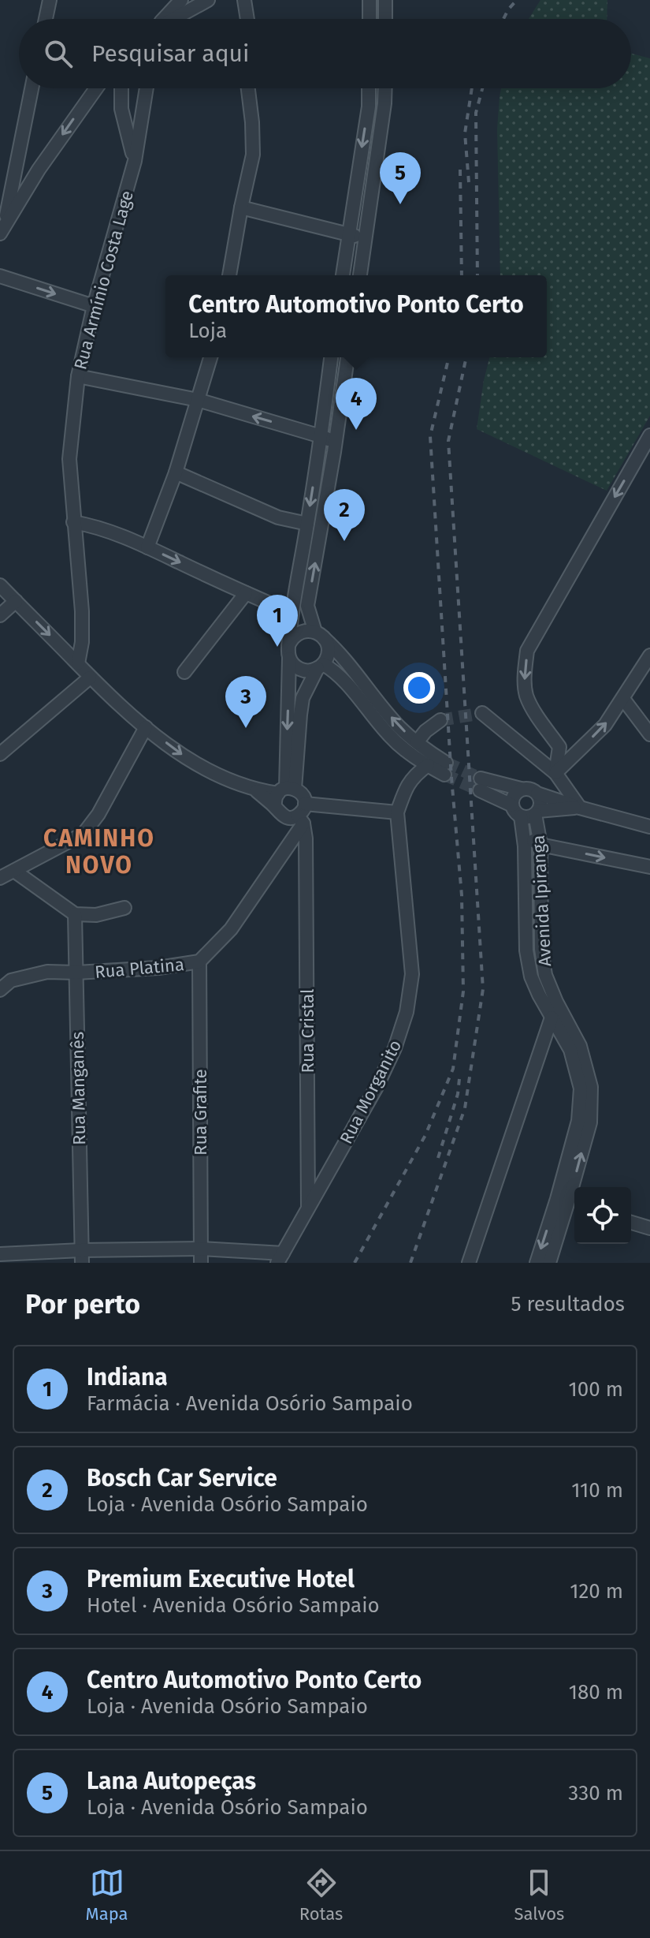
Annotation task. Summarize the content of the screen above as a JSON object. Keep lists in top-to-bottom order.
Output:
{
  "streets": {
    "street": [
      "Rua Armínio Costa Lage",
      "Avenida Ipiranga",
      "Rua Platina",
      "Rua Cristal",
      "Rua Manganês",
      "Rua Morganito",
      "Rua Grafite"
    ]
  },
  "crossings": [
    ["Rua Platina", "Rua Cristal"],
    ["Rua Platina", "Rua Manganês"],
    ["Rua Platina", "Rua Grafite"],
    ["Rua Cristal", "Rua Morganito"]
  ],
  "districts": ["CAMINHO NOVO"],
  "page": {
    "search": "Pesquisar aqui",
    "pins": [
      "5",
      "4",
      "2",
      "1",
      "3"
    ],
    "popup": ["Centro Automotivo Ponto Certo", "Loja"],
    "heading": ["Por perto", "5 resultados"],
    "list": [
      {
        "mark": "1",
        "name": "Indiana",
        "note": "Farmácia · Avenida Osório Sampaio",
        "value": "100 m"
      },
      {
        "mark": "2",
        "name": "Bosch Car Service",
        "note": "Loja · Avenida Osório Sampaio",
        "value": "110 m"
      },
      {
        "mark": "3",
        "name": "Premium Executive Hotel",
        "note": "Hotel · Avenida Osório Sampaio",
        "value": "120 m"
      },
      {
        "mark": "4",
        "name": "Centro Automotivo Ponto Certo",
        "note": "Loja · Avenida Osório Sampaio",
        "value": "180 m"
      },
      {
        "mark": "5",
        "name": "Lana Autopeças",
        "note": "Loja · Avenida Osório Sampaio",
        "value": "330 m"
      }
    ],
    "nav": ["Mapa", "Rotas", "Salvos"]
  }
}
